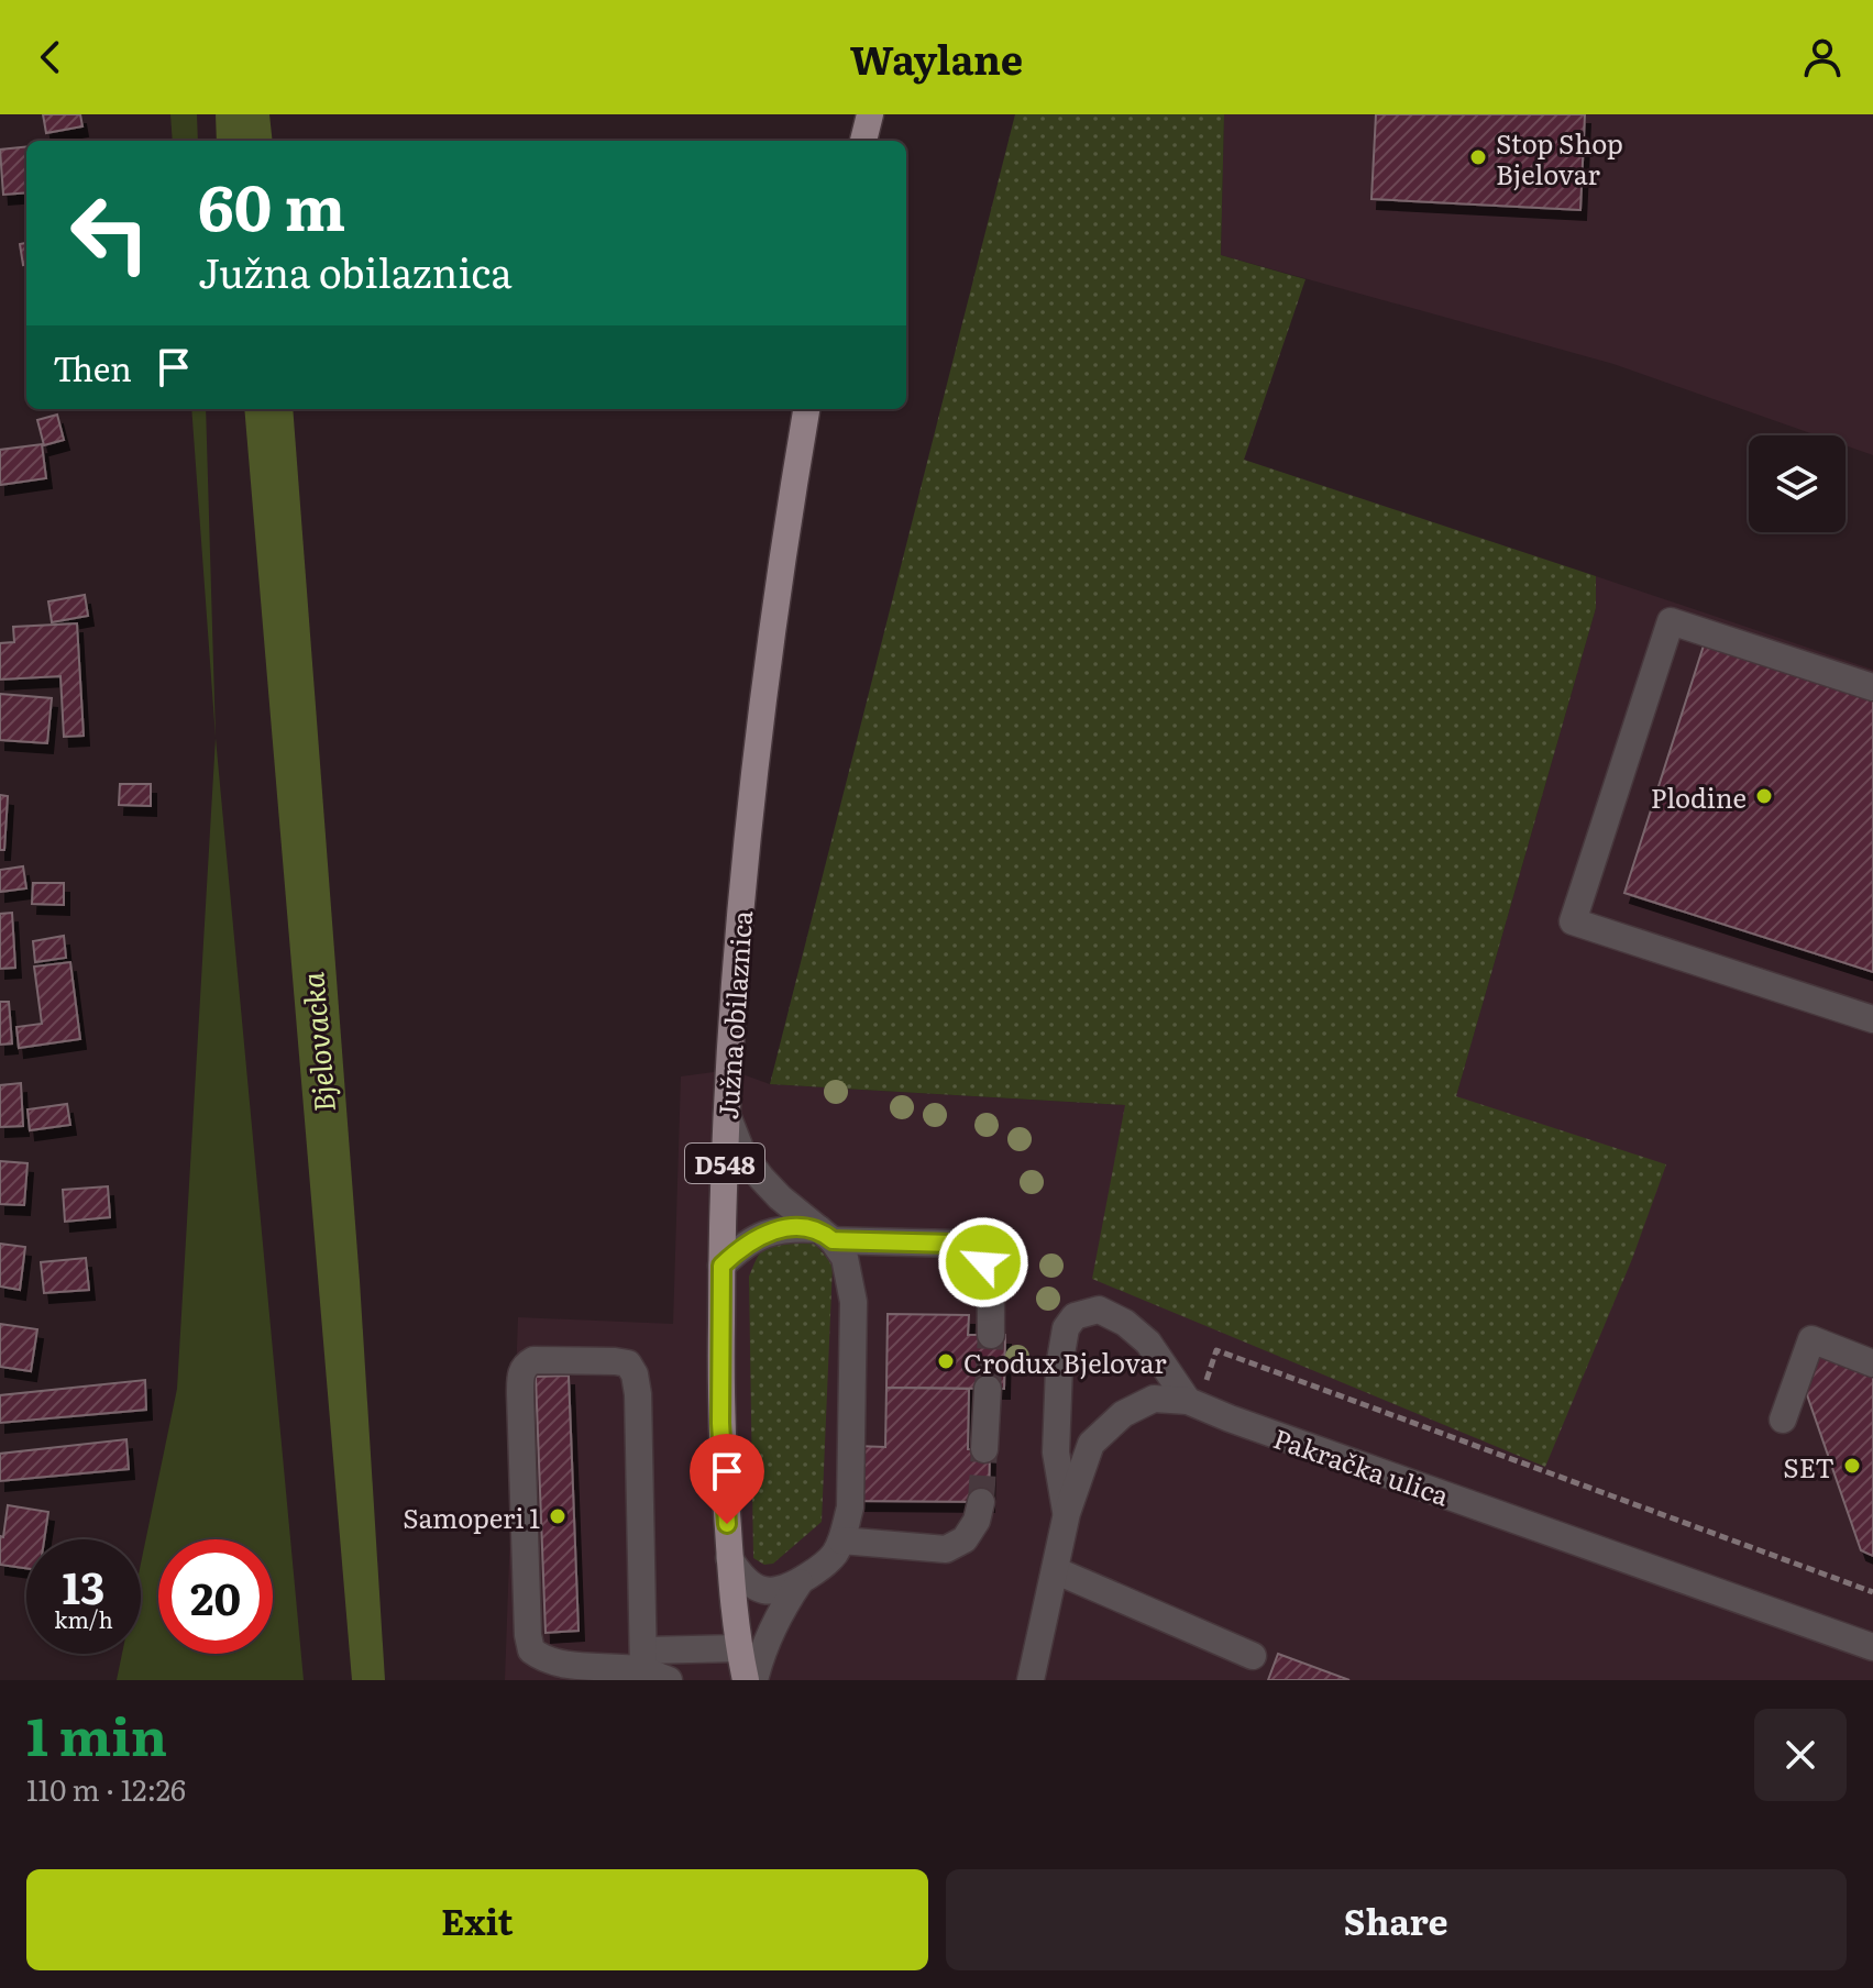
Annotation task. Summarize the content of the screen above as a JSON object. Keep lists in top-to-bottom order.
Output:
{
  "streets": {
    "main road": ["Južna obilaznica", "D548"],
    "street": ["Pakračka ulica"]
  },
  "water": ["Bjelovacka"],
  "places": [
    "Stop Shop Bjelovar",
    "Plodine",
    "Crodux Bjelovar",
    "SET",
    "Samoperi 1"
  ],
  "page": {
    "header": "Waylane",
    "turn": ["60 m", "Južna obilaznica"],
    "then": "Then",
    "speed": "13 km/h",
    "limit": "20",
    "heading": ["1 min", "110 m · 12:26"],
    "buttons": ["Exit", "Share"]
  }
}
